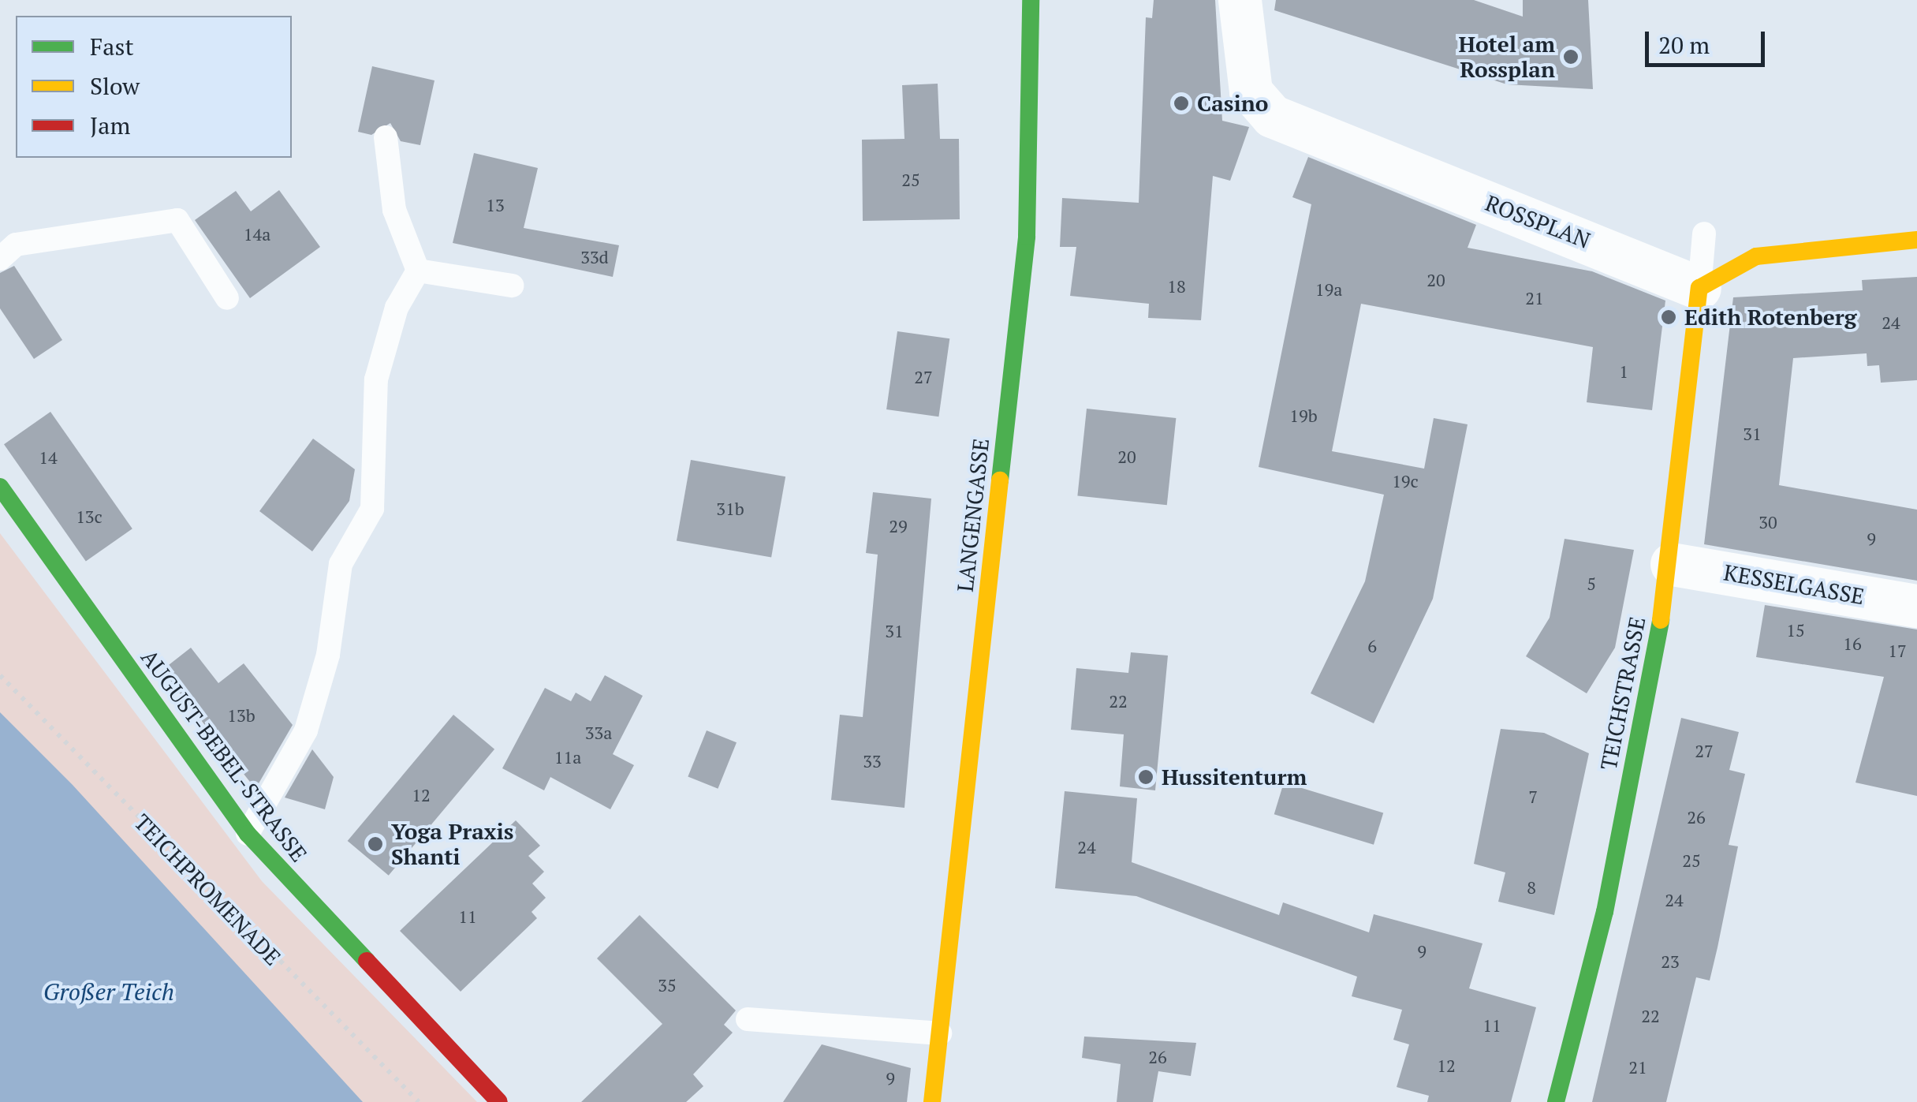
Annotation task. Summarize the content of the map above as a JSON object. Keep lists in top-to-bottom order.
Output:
{
  "streets": {
    "street": [
      "ROSSPLAN",
      "LANGENGASSE",
      "KESSELGASSE",
      "TEICHSTRASSE",
      "AUGUST-BEBEL-STRASSE"
    ],
    "path": ["TEICHPROMENADE"]
  },
  "crossings": [
    ["ROSSPLAN", "TEICHSTRASSE"],
    ["KESSELGASSE", "TEICHSTRASSE"]
  ],
  "water": ["Großer Teich"],
  "places": [
    "Hotel am Rossplan",
    "Casino",
    "Edith Rotenberg",
    "Hussitenturm",
    "Yoga Praxis Shanti"
  ],
  "house_numbers": [
    "25",
    "13",
    "14a",
    "33d",
    "20",
    "18",
    "19a",
    "21",
    "24",
    "1",
    "27",
    "19b",
    "31",
    "20",
    "14",
    "19c",
    "31b",
    "13c",
    "30",
    "29",
    "9",
    "5",
    "15",
    "31",
    "16",
    "6",
    "17",
    "22",
    "13b",
    "33a",
    "27",
    "11a",
    "33",
    "12",
    "7",
    "26",
    "24",
    "25",
    "8",
    "24",
    "11",
    "9",
    "23",
    "35",
    "22",
    "11",
    "26",
    "12",
    "21",
    "9"
  ],
  "legend": ["Fast", "Slow", "Jam"],
  "scale_bar": "20 m"
}
